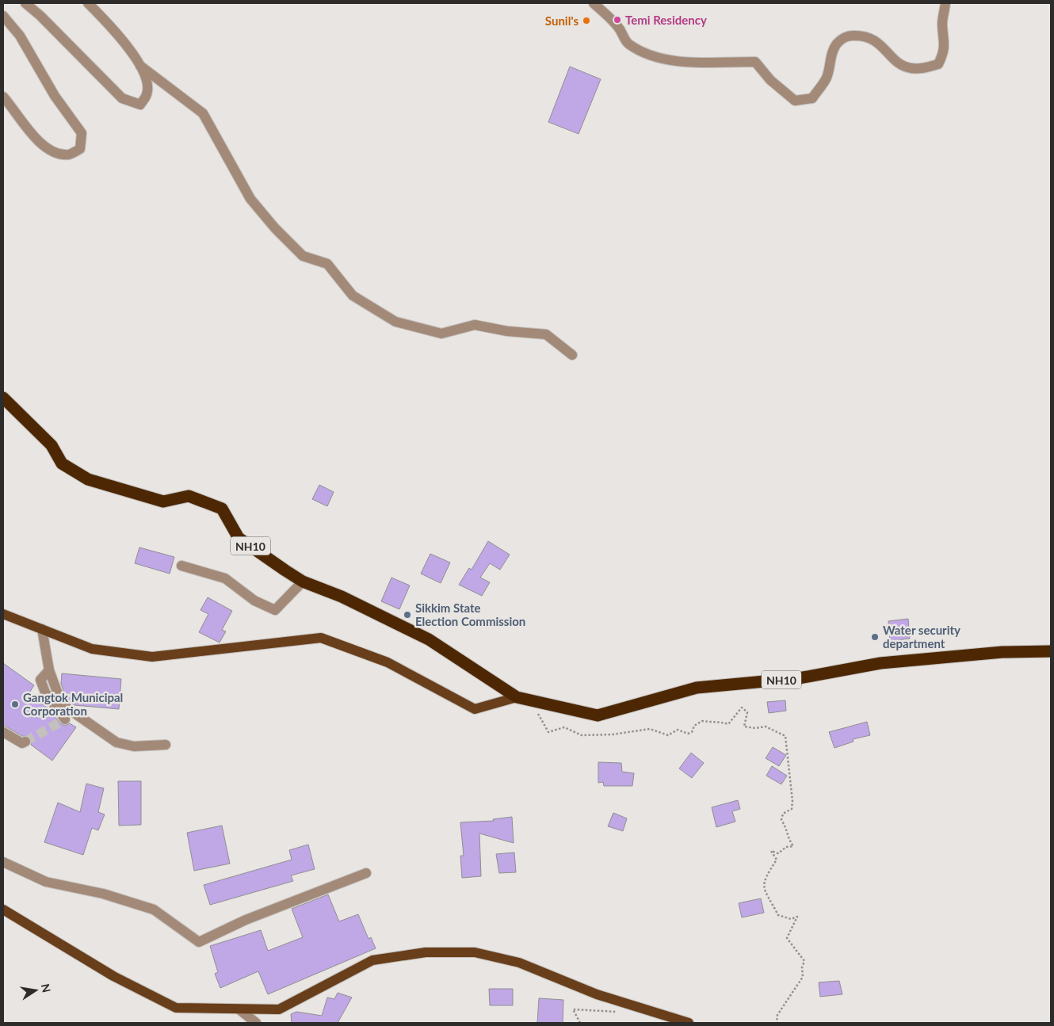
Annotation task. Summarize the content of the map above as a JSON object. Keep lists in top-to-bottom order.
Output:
{
  "streets": {
    "highway": ["NH10"]
  },
  "places": [
    "Temi Residency",
    "Sunil's",
    "Sikkim State Election Commission",
    "Water security department",
    "Gangtok Municipal Corporation"
  ],
  "north": "right"
}
